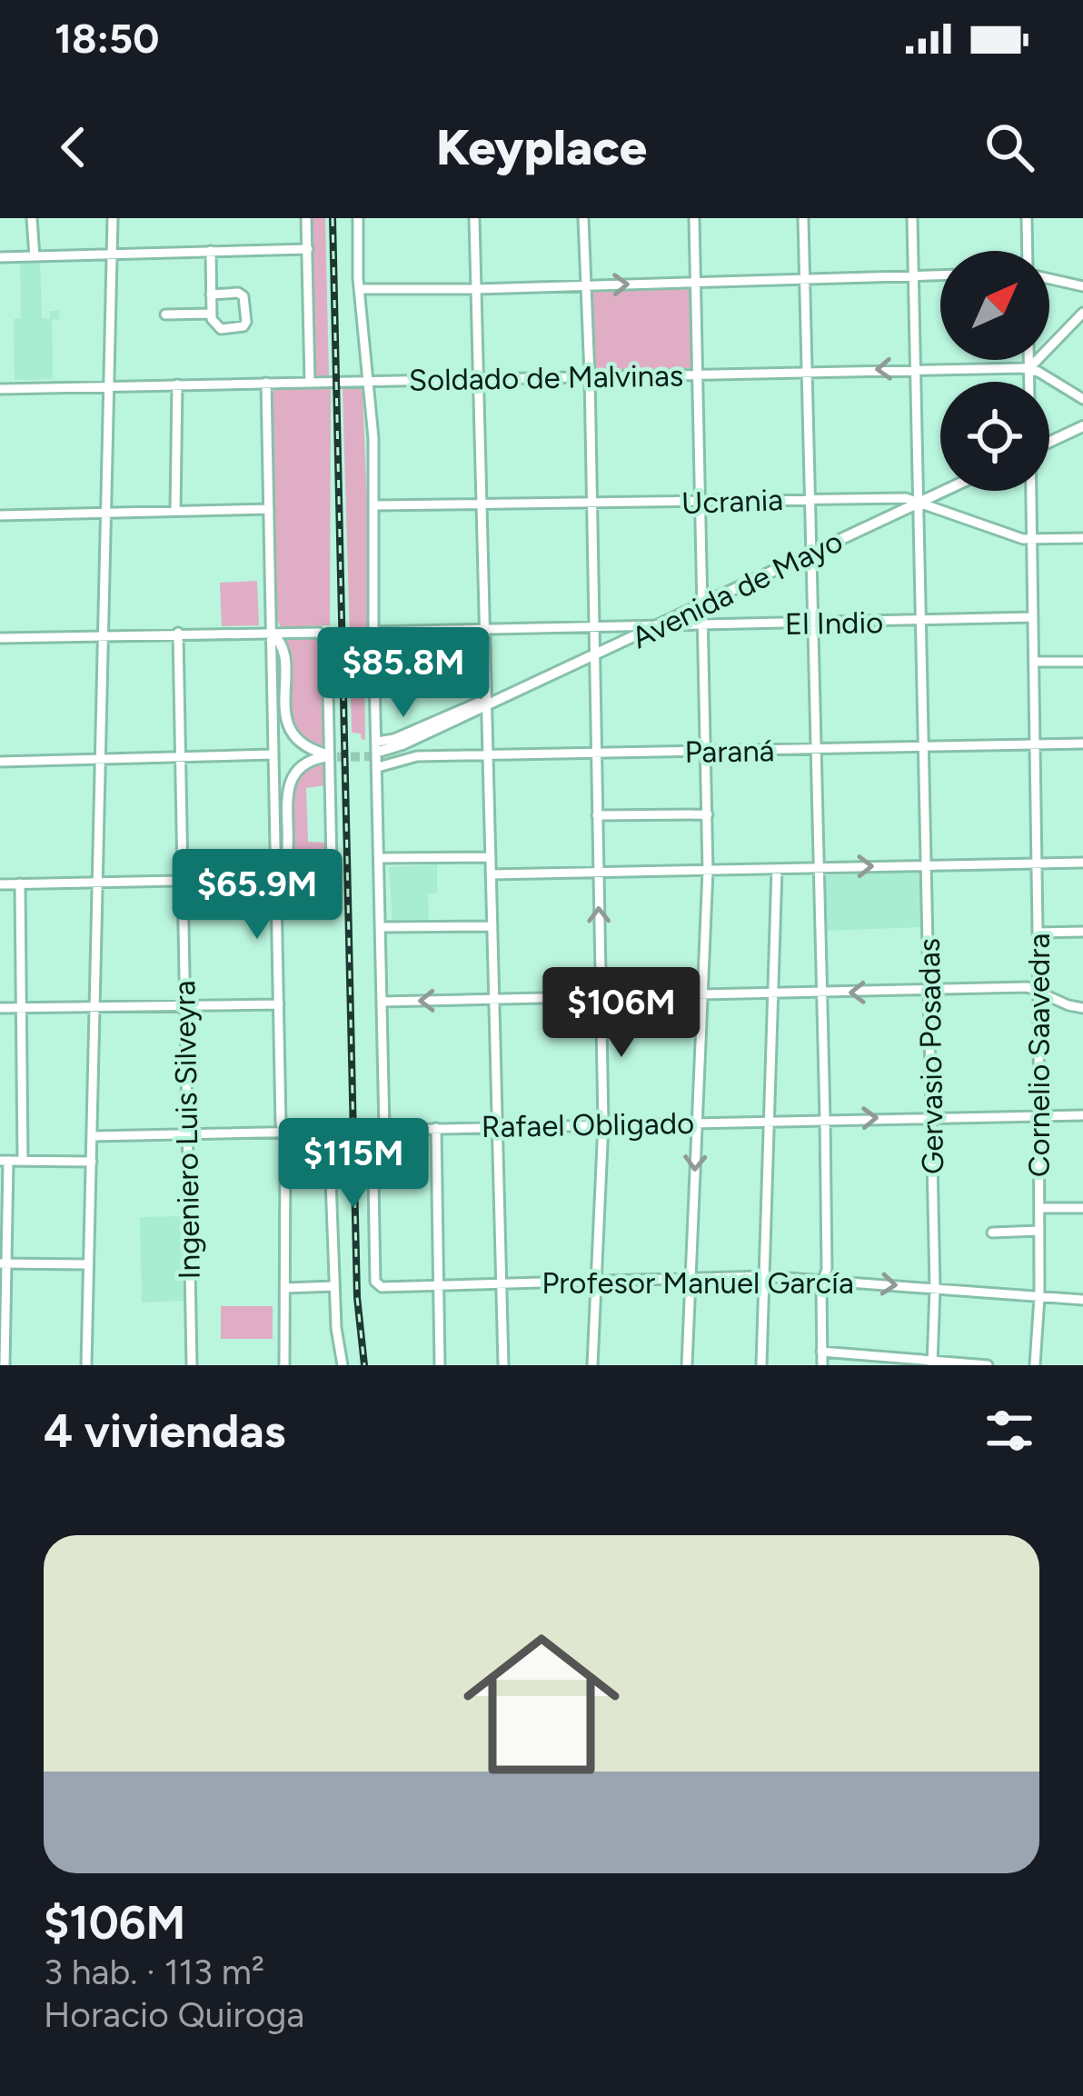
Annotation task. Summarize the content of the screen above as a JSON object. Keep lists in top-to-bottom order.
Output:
{
  "streets": {
    "main road": ["Avenida de Mayo"],
    "street": [
      "Soldado de Malvinas",
      "Ucrania",
      "El Indio",
      "Paraná",
      "Cornelio Saavedra",
      "Gervasio Posadas",
      "Rafael Obligado",
      "Ingeniero Luis Silveyra",
      "Profesor Manuel García"
    ]
  },
  "crossings": [
    ["Soldado de Malvinas", "Gervasio Posadas"],
    ["Ucrania", "Avenida de Mayo"],
    ["Ucrania", "Cornelio Saavedra"],
    ["Ucrania", "Gervasio Posadas"],
    ["Avenida de Mayo", "El Indio"],
    ["Avenida de Mayo", "Paraná"],
    ["Avenida de Mayo", "Gervasio Posadas"],
    ["El Indio", "Cornelio Saavedra"],
    ["El Indio", "Gervasio Posadas"],
    ["Paraná", "Cornelio Saavedra"],
    ["Paraná", "Gervasio Posadas"],
    ["Cornelio Saavedra", "Rafael Obligado"],
    ["Cornelio Saavedra", "Profesor Manuel García"],
    ["Gervasio Posadas", "Rafael Obligado"],
    ["Gervasio Posadas", "Profesor Manuel García"],
    ["Rafael Obligado", "Ingeniero Luis Silveyra"],
    ["Rafael Obligado", "Profesor Manuel García"]
  ],
  "north": "top right",
  "page": {
    "status": "18:50",
    "header": "Keyplace",
    "price": [
      "$85.8M",
      "$65.9M",
      "$106M",
      "$115M"
    ],
    "heading": "4 viviendas",
    "list": [
      {
        "name": "$106M",
        "note": "3 hab. · 113 m² · Horacio Quiroga"
      }
    ]
  }
}
